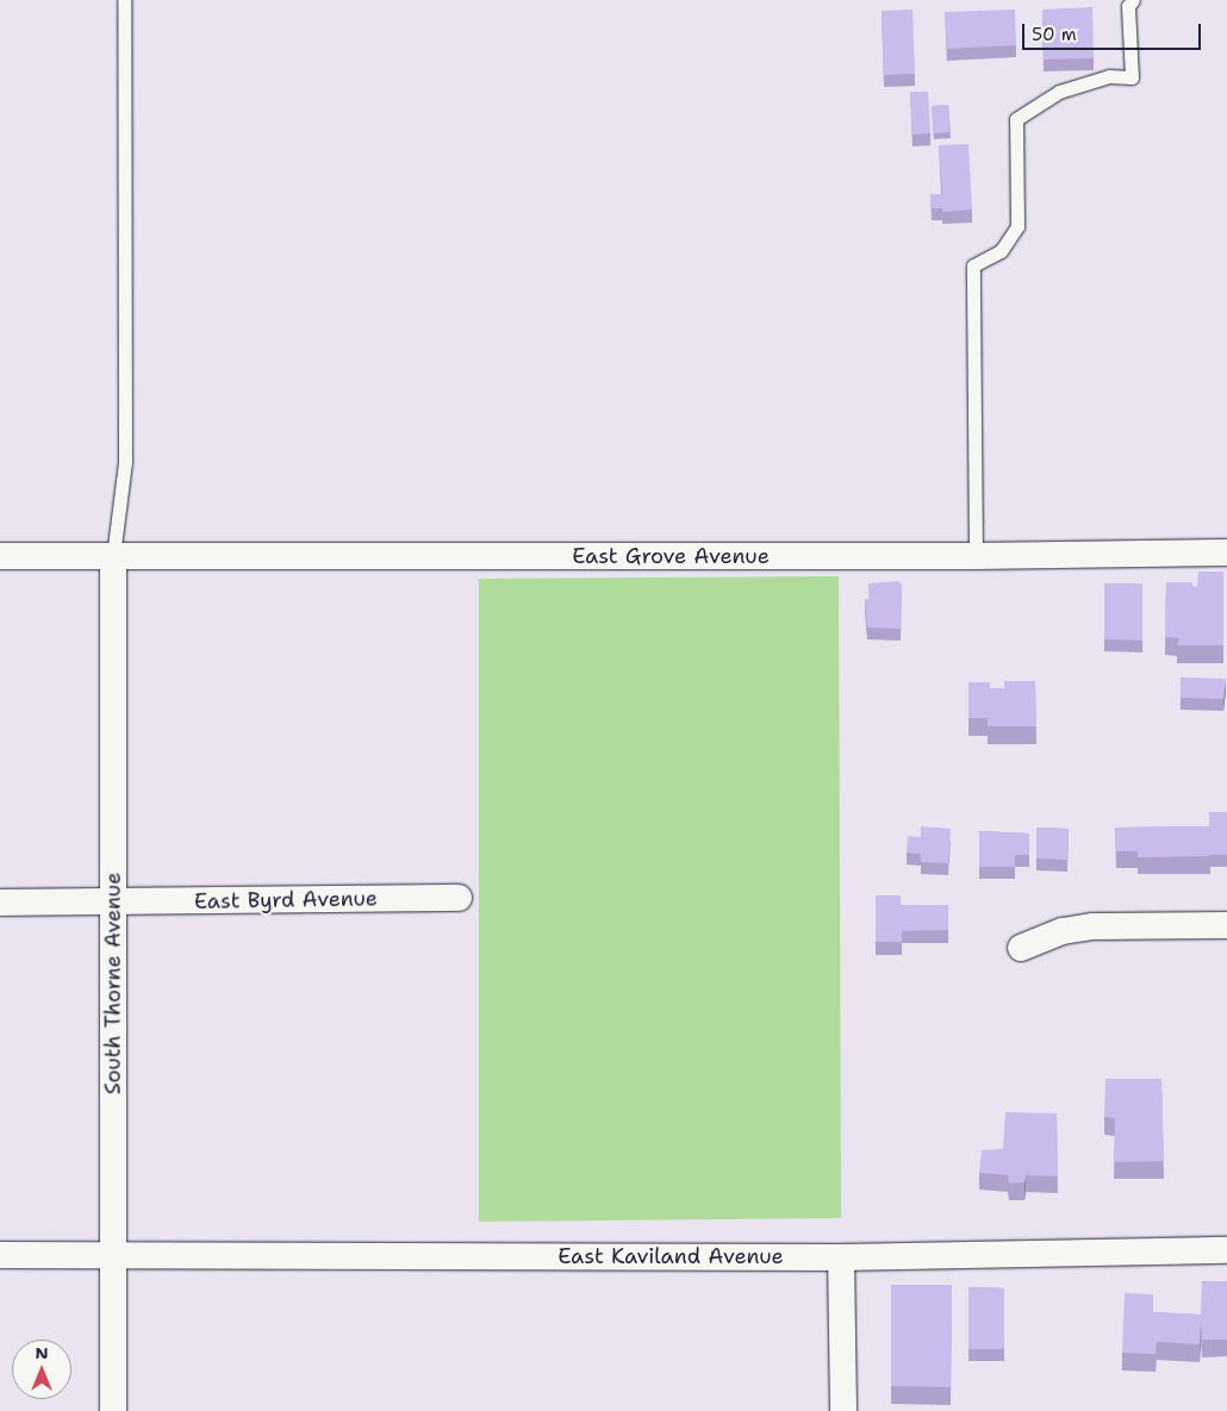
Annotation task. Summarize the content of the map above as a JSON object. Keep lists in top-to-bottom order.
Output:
{
  "streets": {
    "street": [
      "East Grove Avenue",
      "East Byrd Avenue",
      "South Thorne Avenue",
      "East Kaviland Avenue"
    ]
  },
  "crossings": [
    ["East Grove Avenue", "South Thorne Avenue"],
    ["East Byrd Avenue", "South Thorne Avenue"],
    ["South Thorne Avenue", "East Kaviland Avenue"]
  ],
  "scale_bar": "50 m",
  "north": "top"
}
